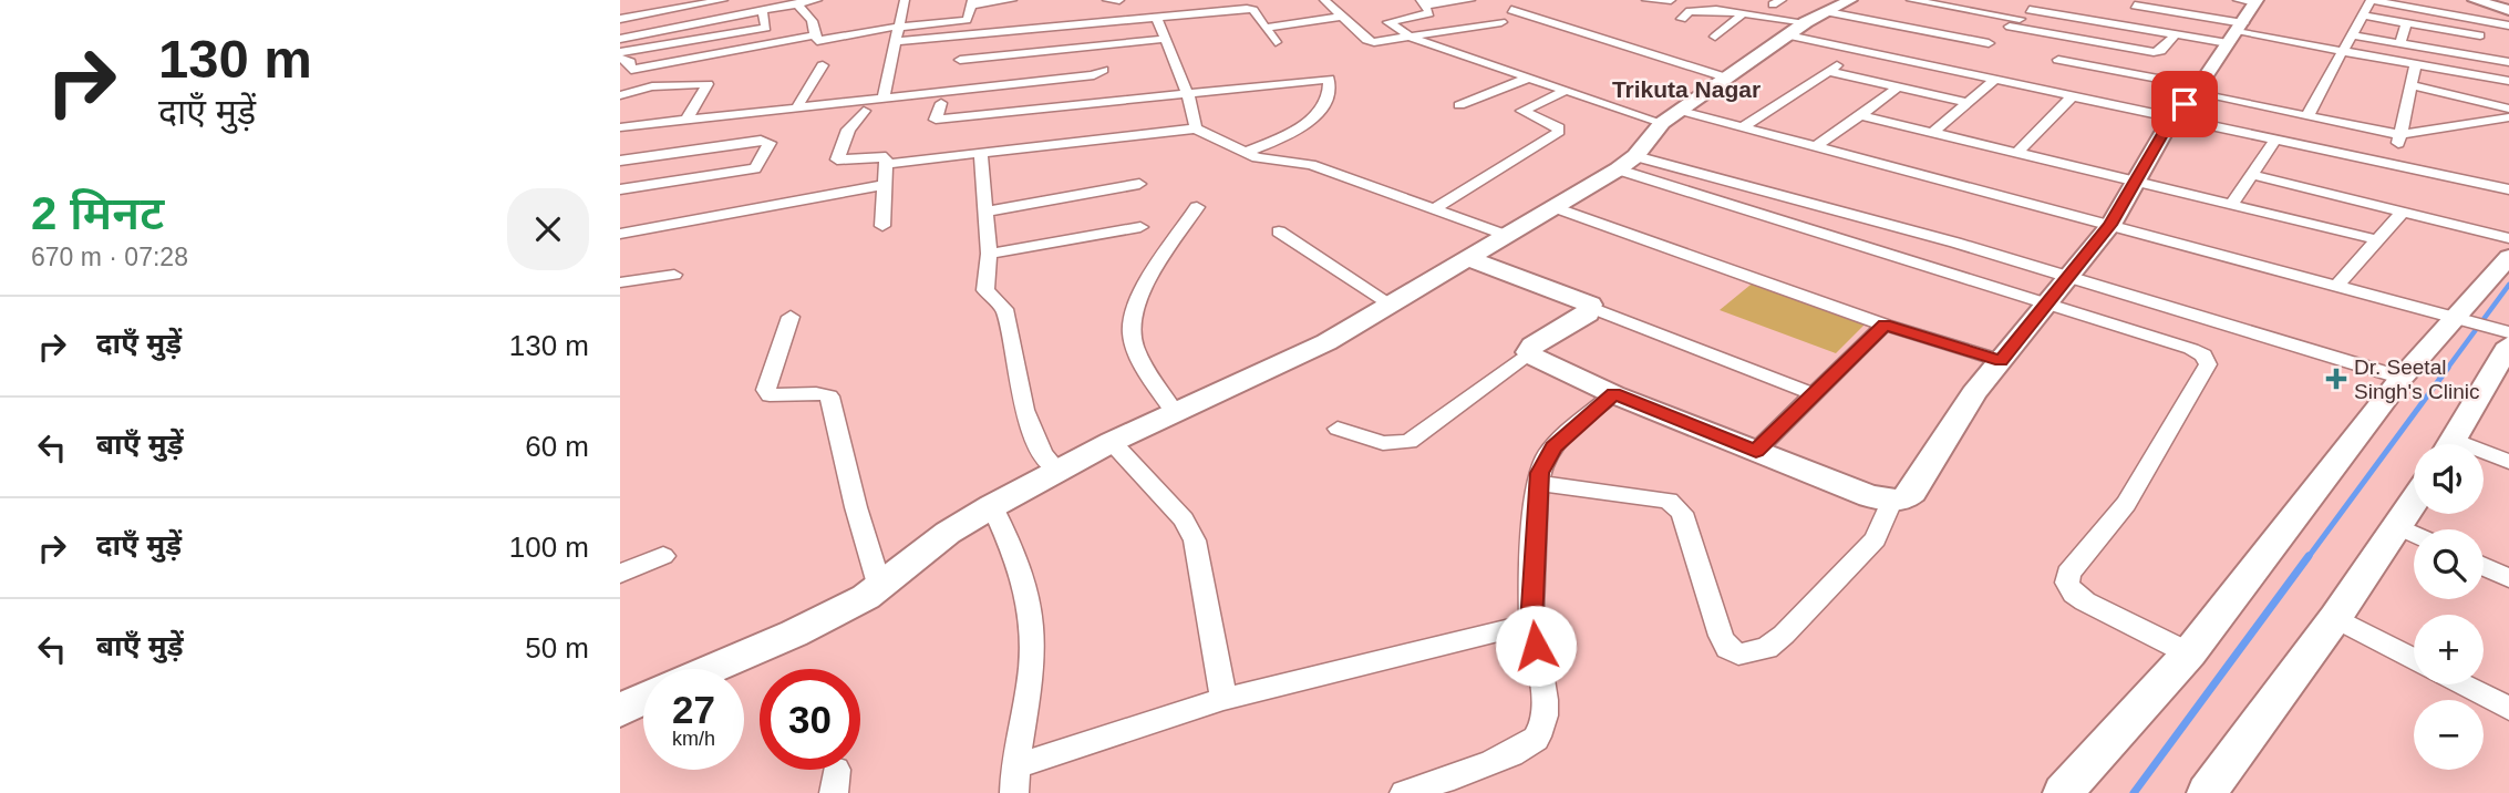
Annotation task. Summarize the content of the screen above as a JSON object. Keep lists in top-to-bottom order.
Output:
{
  "districts": ["Trikuta Nagar"],
  "places": {
    "health": ["Dr. Seetal Singh's Clinic"]
  },
  "page": {
    "turn": ["130 m", "दाएँ मुड़ें"],
    "heading": ["2 मिनट", "670 m · 07:28"],
    "list": [
      {
        "name": "दाएँ मुड़ें",
        "value": "130 m"
      },
      {
        "name": "बाएँ मुड़ें",
        "value": "60 m"
      },
      {
        "name": "दाएँ मुड़ें",
        "value": "100 m"
      },
      {
        "name": "बाएँ मुड़ें",
        "value": "50 m"
      }
    ],
    "map_buttons": ["+", "−"],
    "speed": "27 km/h",
    "limit": "30"
  }
}
